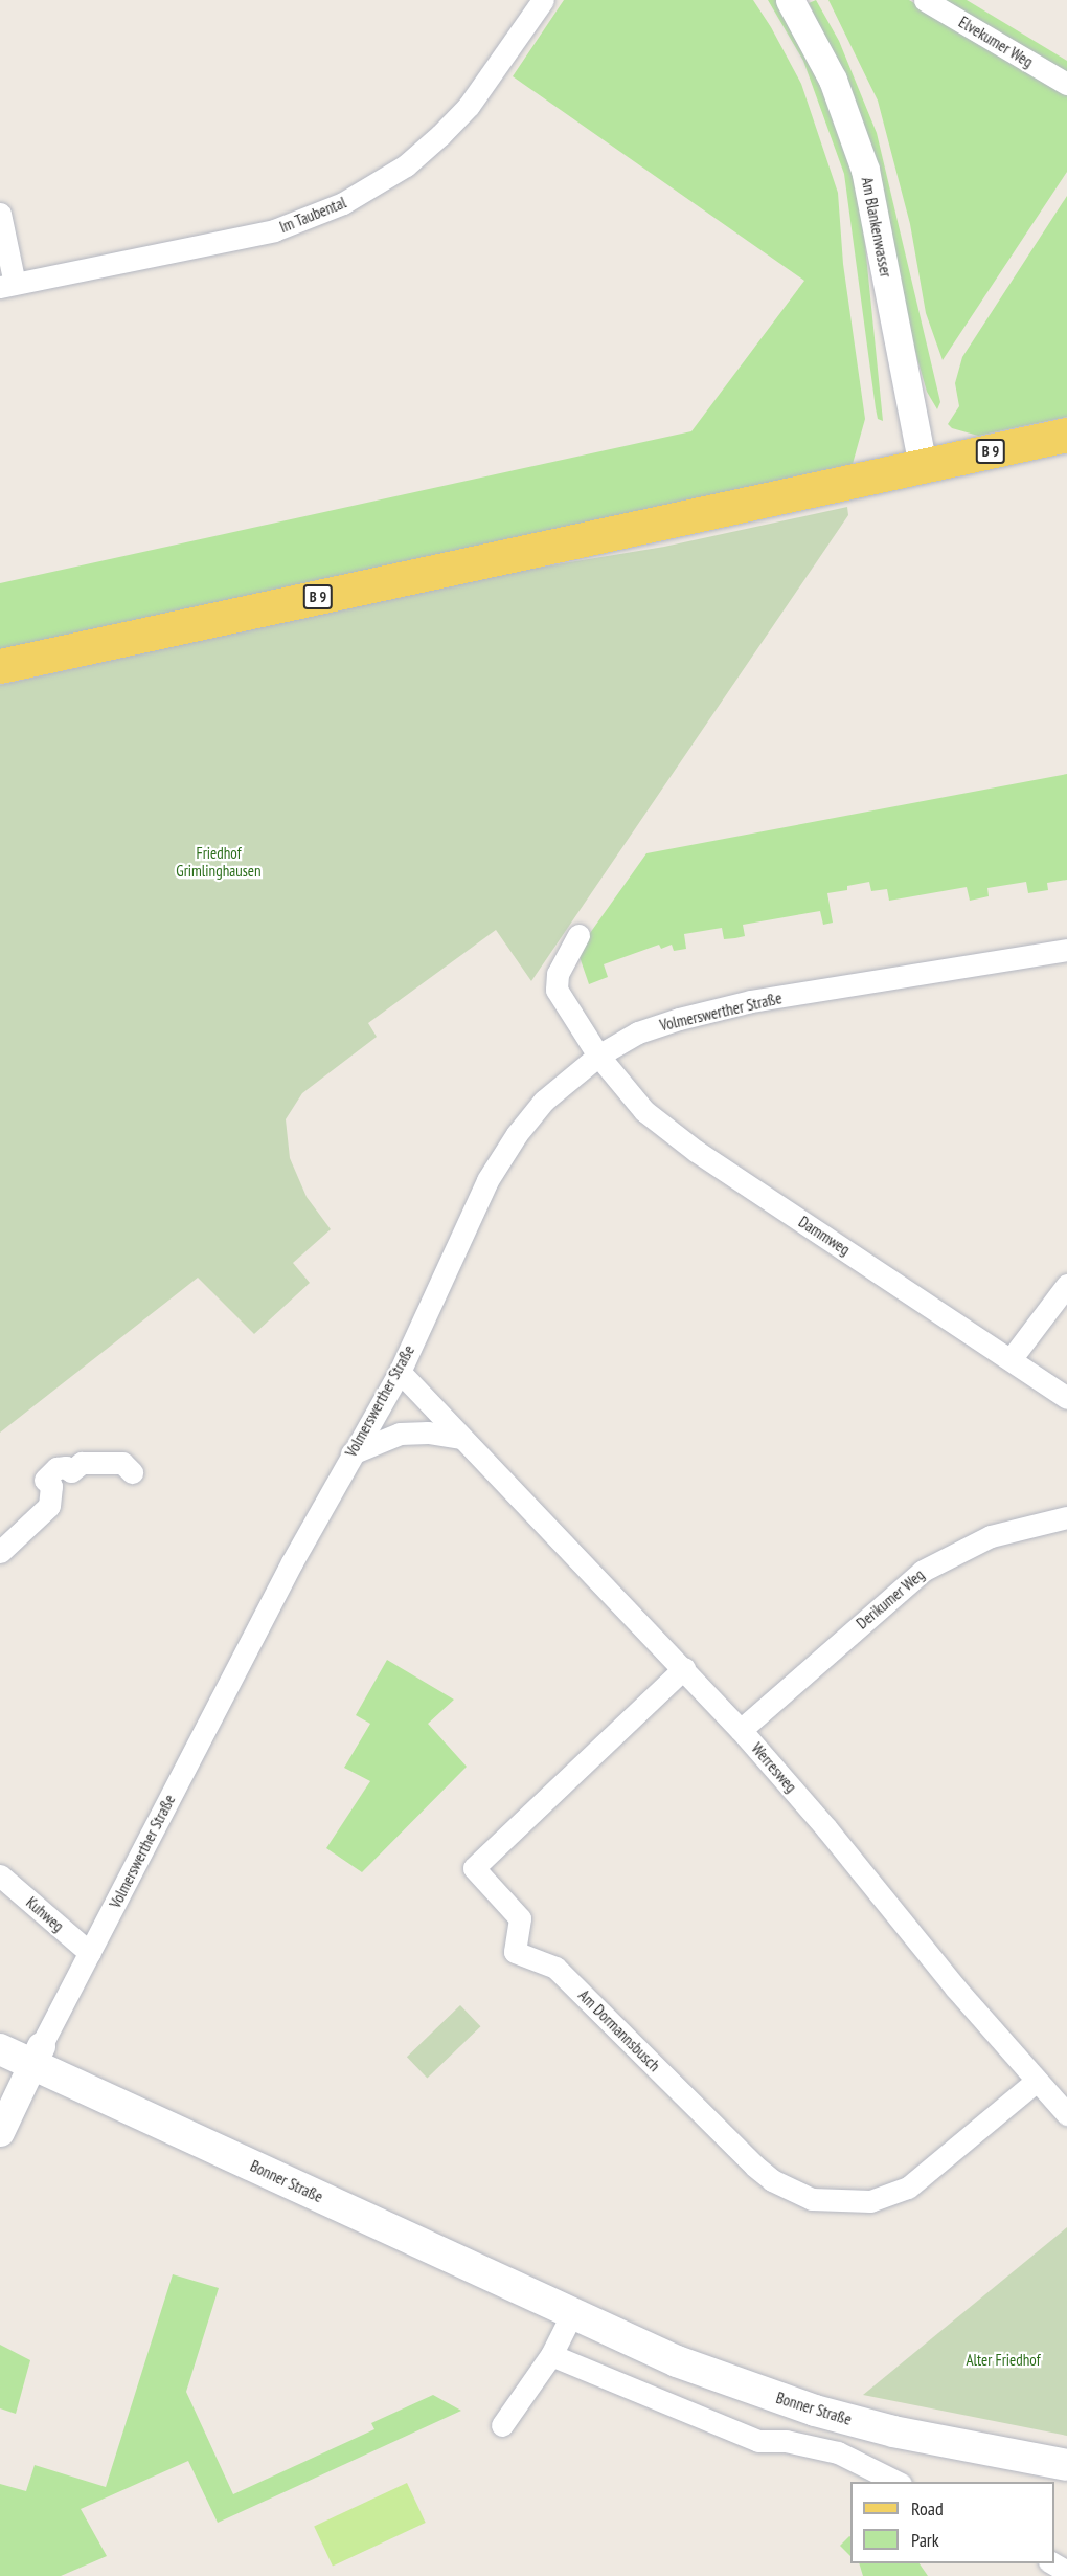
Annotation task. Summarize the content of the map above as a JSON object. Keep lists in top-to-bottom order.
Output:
{
  "streets": {
    "main road": ["B 9", "Bonner Straße"],
    "street": [
      "Elvekumer Weg",
      "Im Taubental",
      "Am Blankenwasser",
      "Volmerswerther Straße",
      "Dammweg",
      "Derikumer Weg",
      "Werresweg",
      "Kuhweg",
      "Am Dormannsbusch"
    ]
  },
  "crossings": [
    ["Am Blankenwasser", "B 9"],
    ["Volmerswerther Straße", "Dammweg"],
    ["Volmerswerther Straße", "Werresweg"],
    ["Volmerswerther Straße", "Kuhweg"],
    ["Volmerswerther Straße", "Bonner Straße"],
    ["Derikumer Weg", "Werresweg"],
    ["Werresweg", "Am Dormannsbusch"]
  ],
  "parks": ["Friedhof Grimlinghausen", "Alter Friedhof"],
  "legend": ["Road", "Park"]
}
